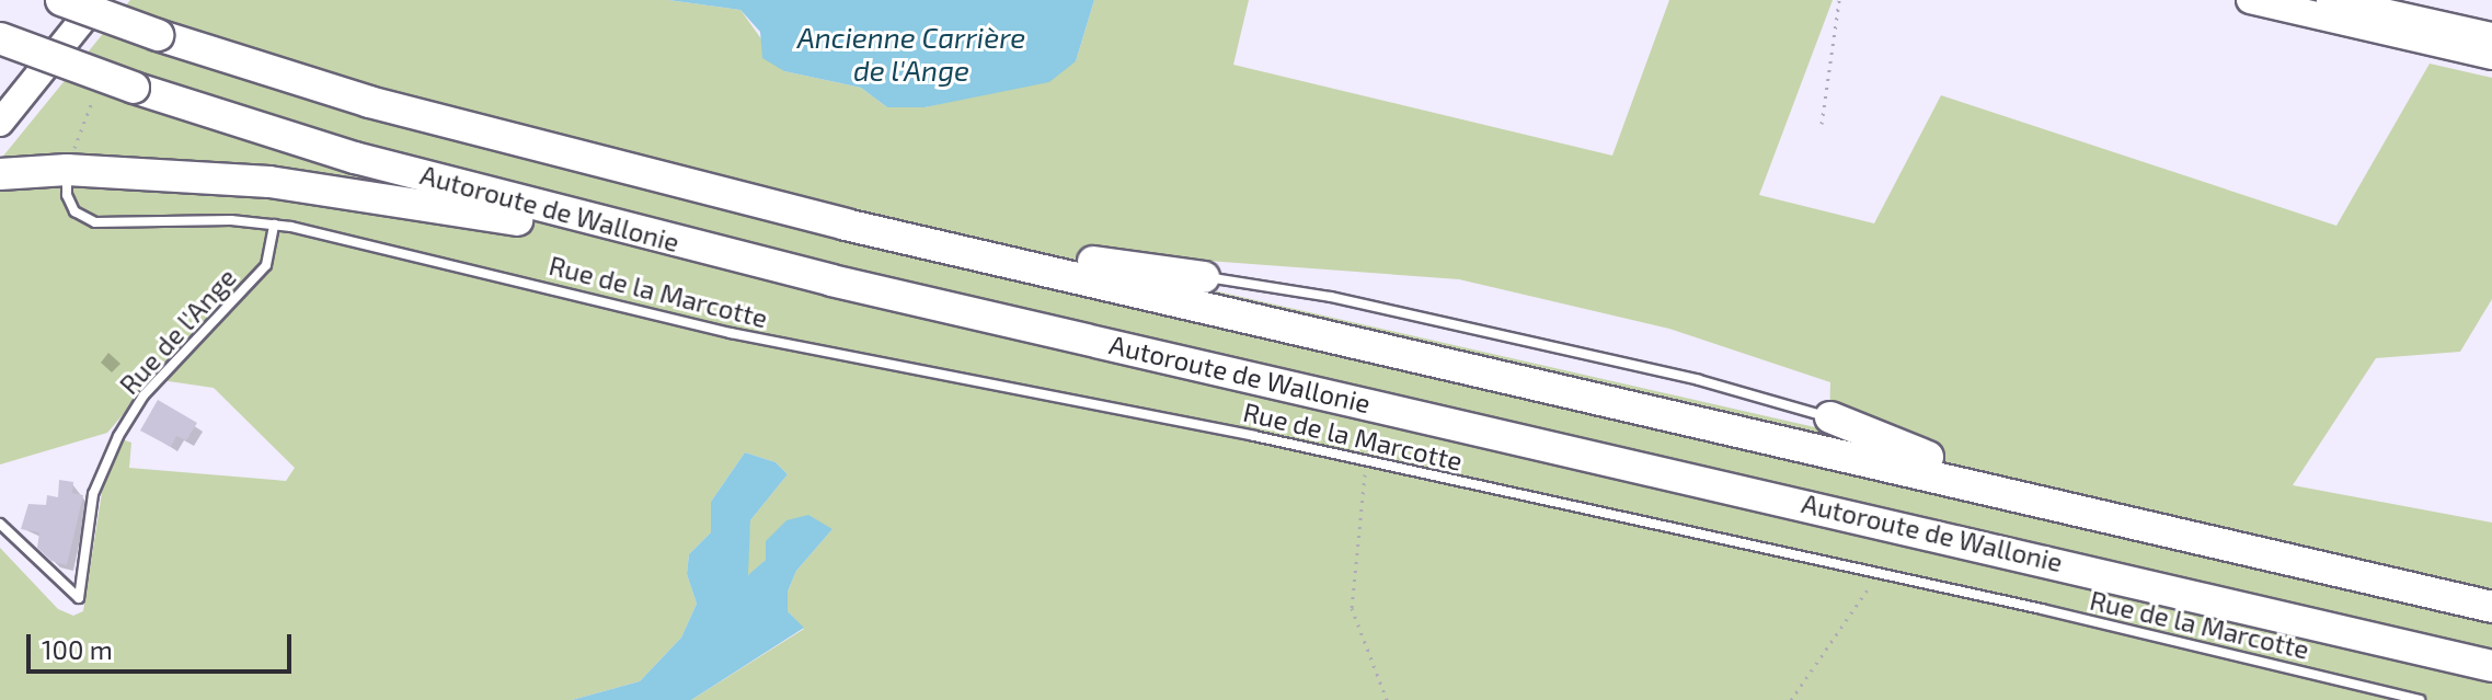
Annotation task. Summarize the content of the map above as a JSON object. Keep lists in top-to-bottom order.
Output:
{
  "streets": {
    "highway": ["Autoroute de Wallonie"],
    "lane": ["Rue de la Marcotte", "Rue de l'Ange"]
  },
  "crossings": [
    ["Rue de la Marcotte", "Rue de l'Ange"]
  ],
  "water": ["Ancienne Carrière de l'Ange"],
  "scale_bar": "100 m"
}
